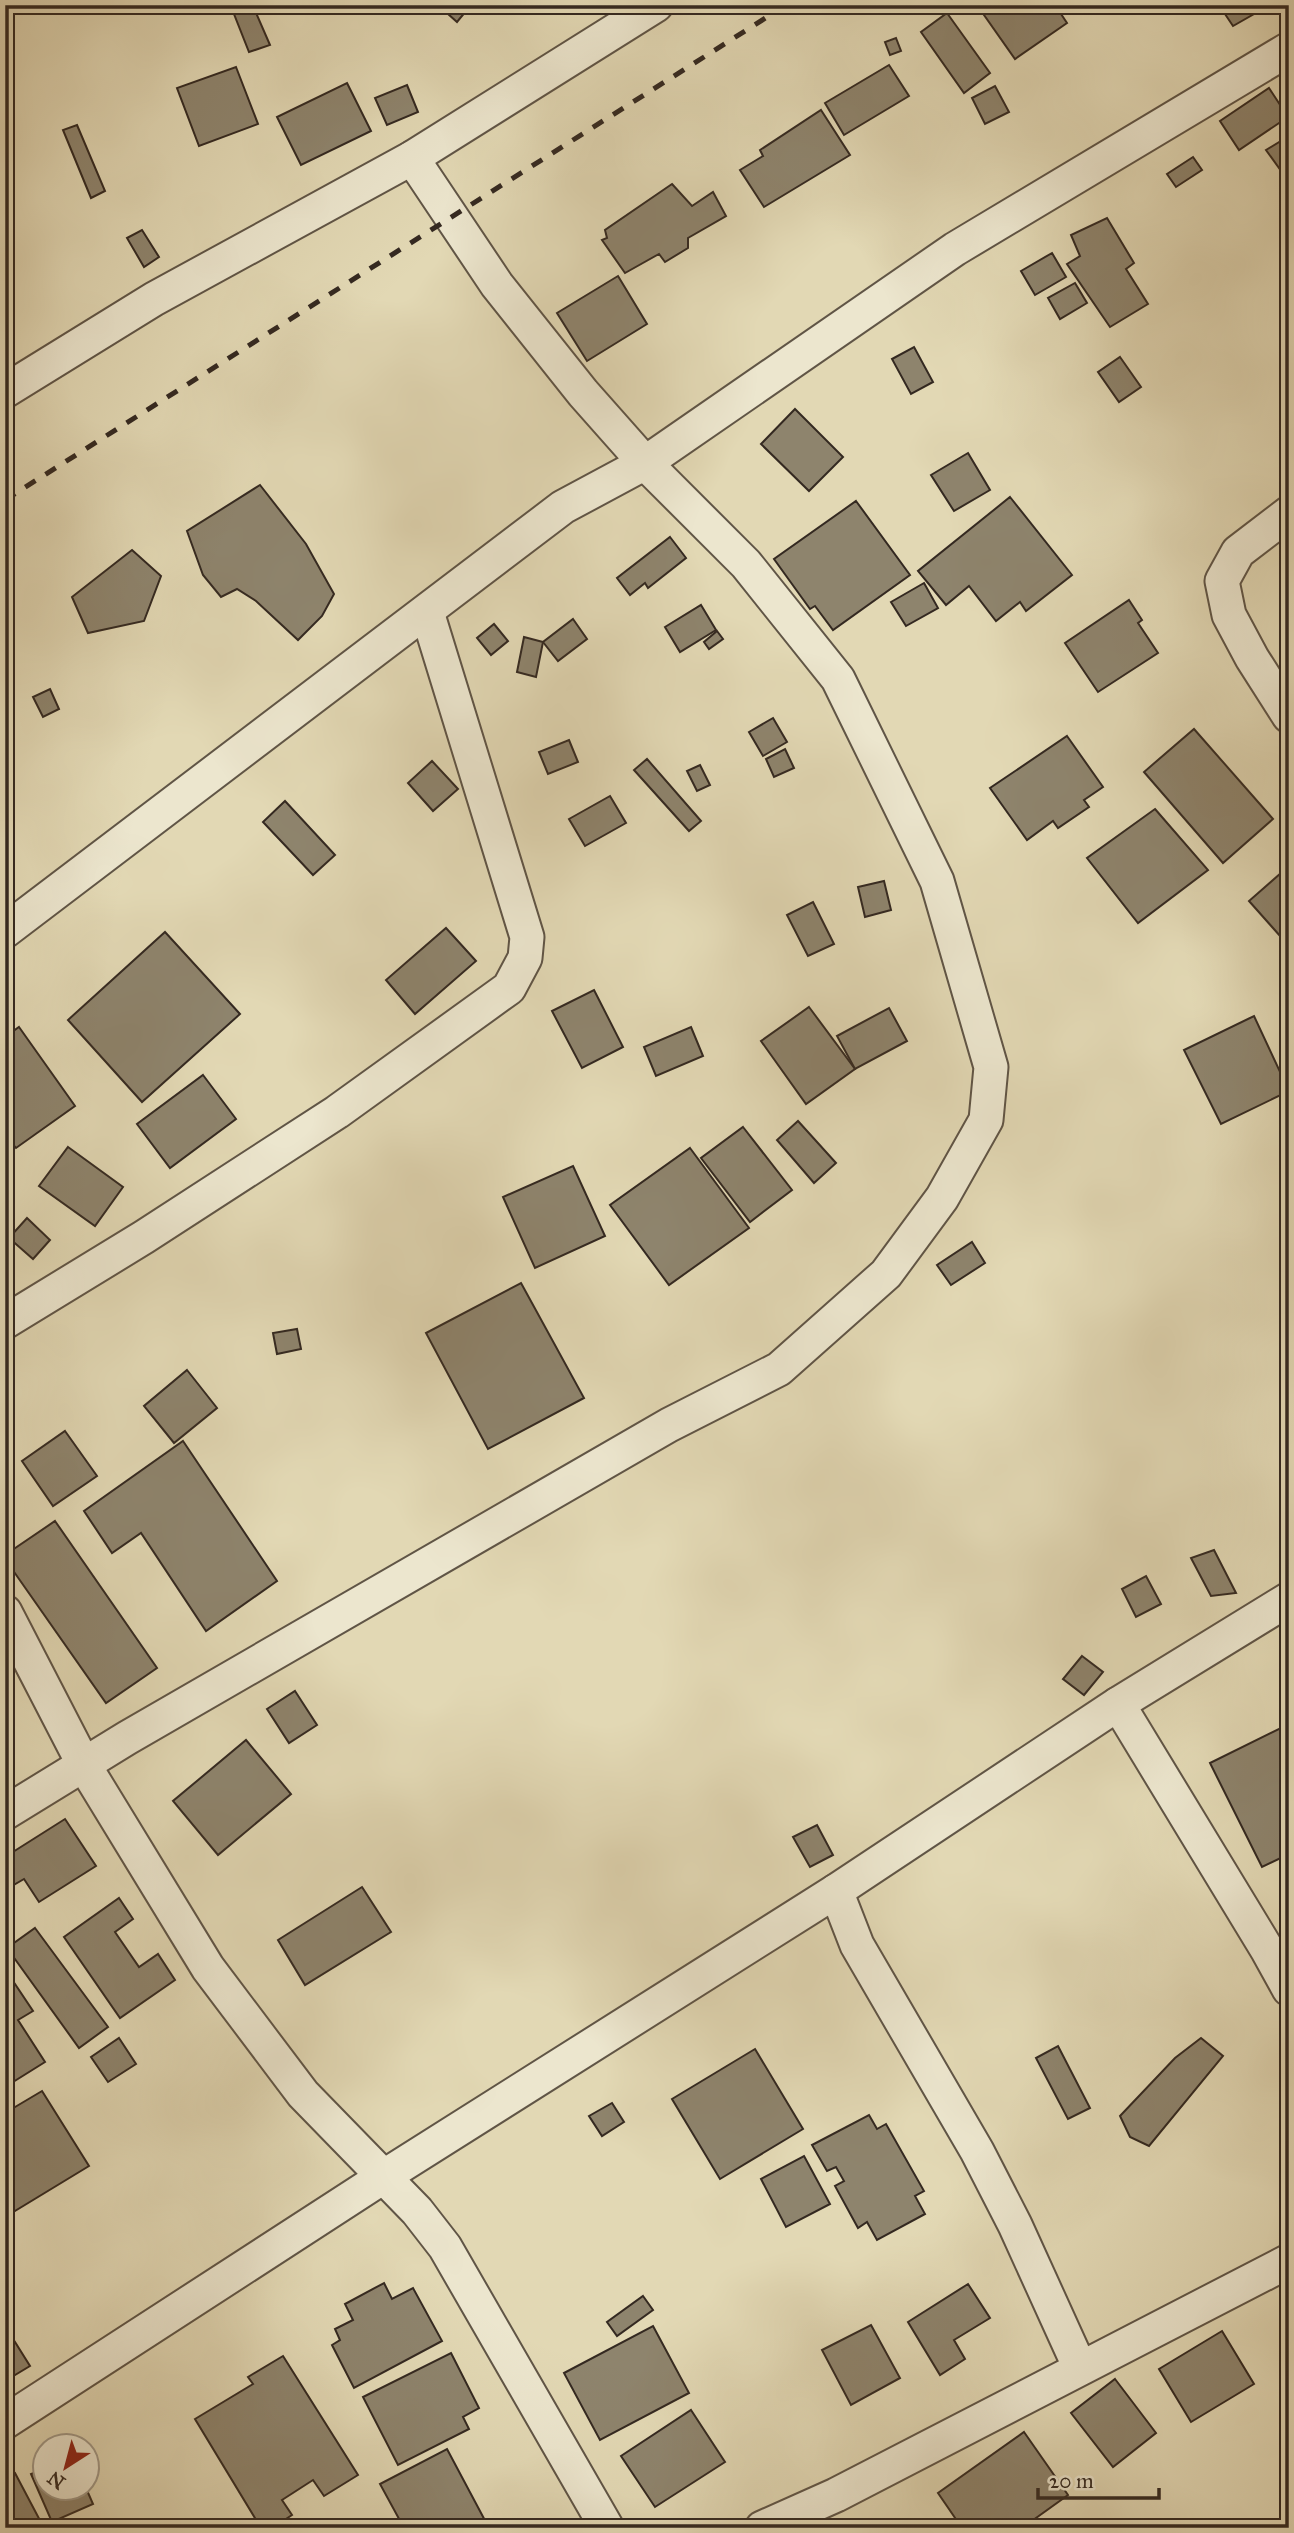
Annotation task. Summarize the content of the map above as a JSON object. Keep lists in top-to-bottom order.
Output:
{
  "scale_bar": "20 m",
  "north": "bottom left"
}
